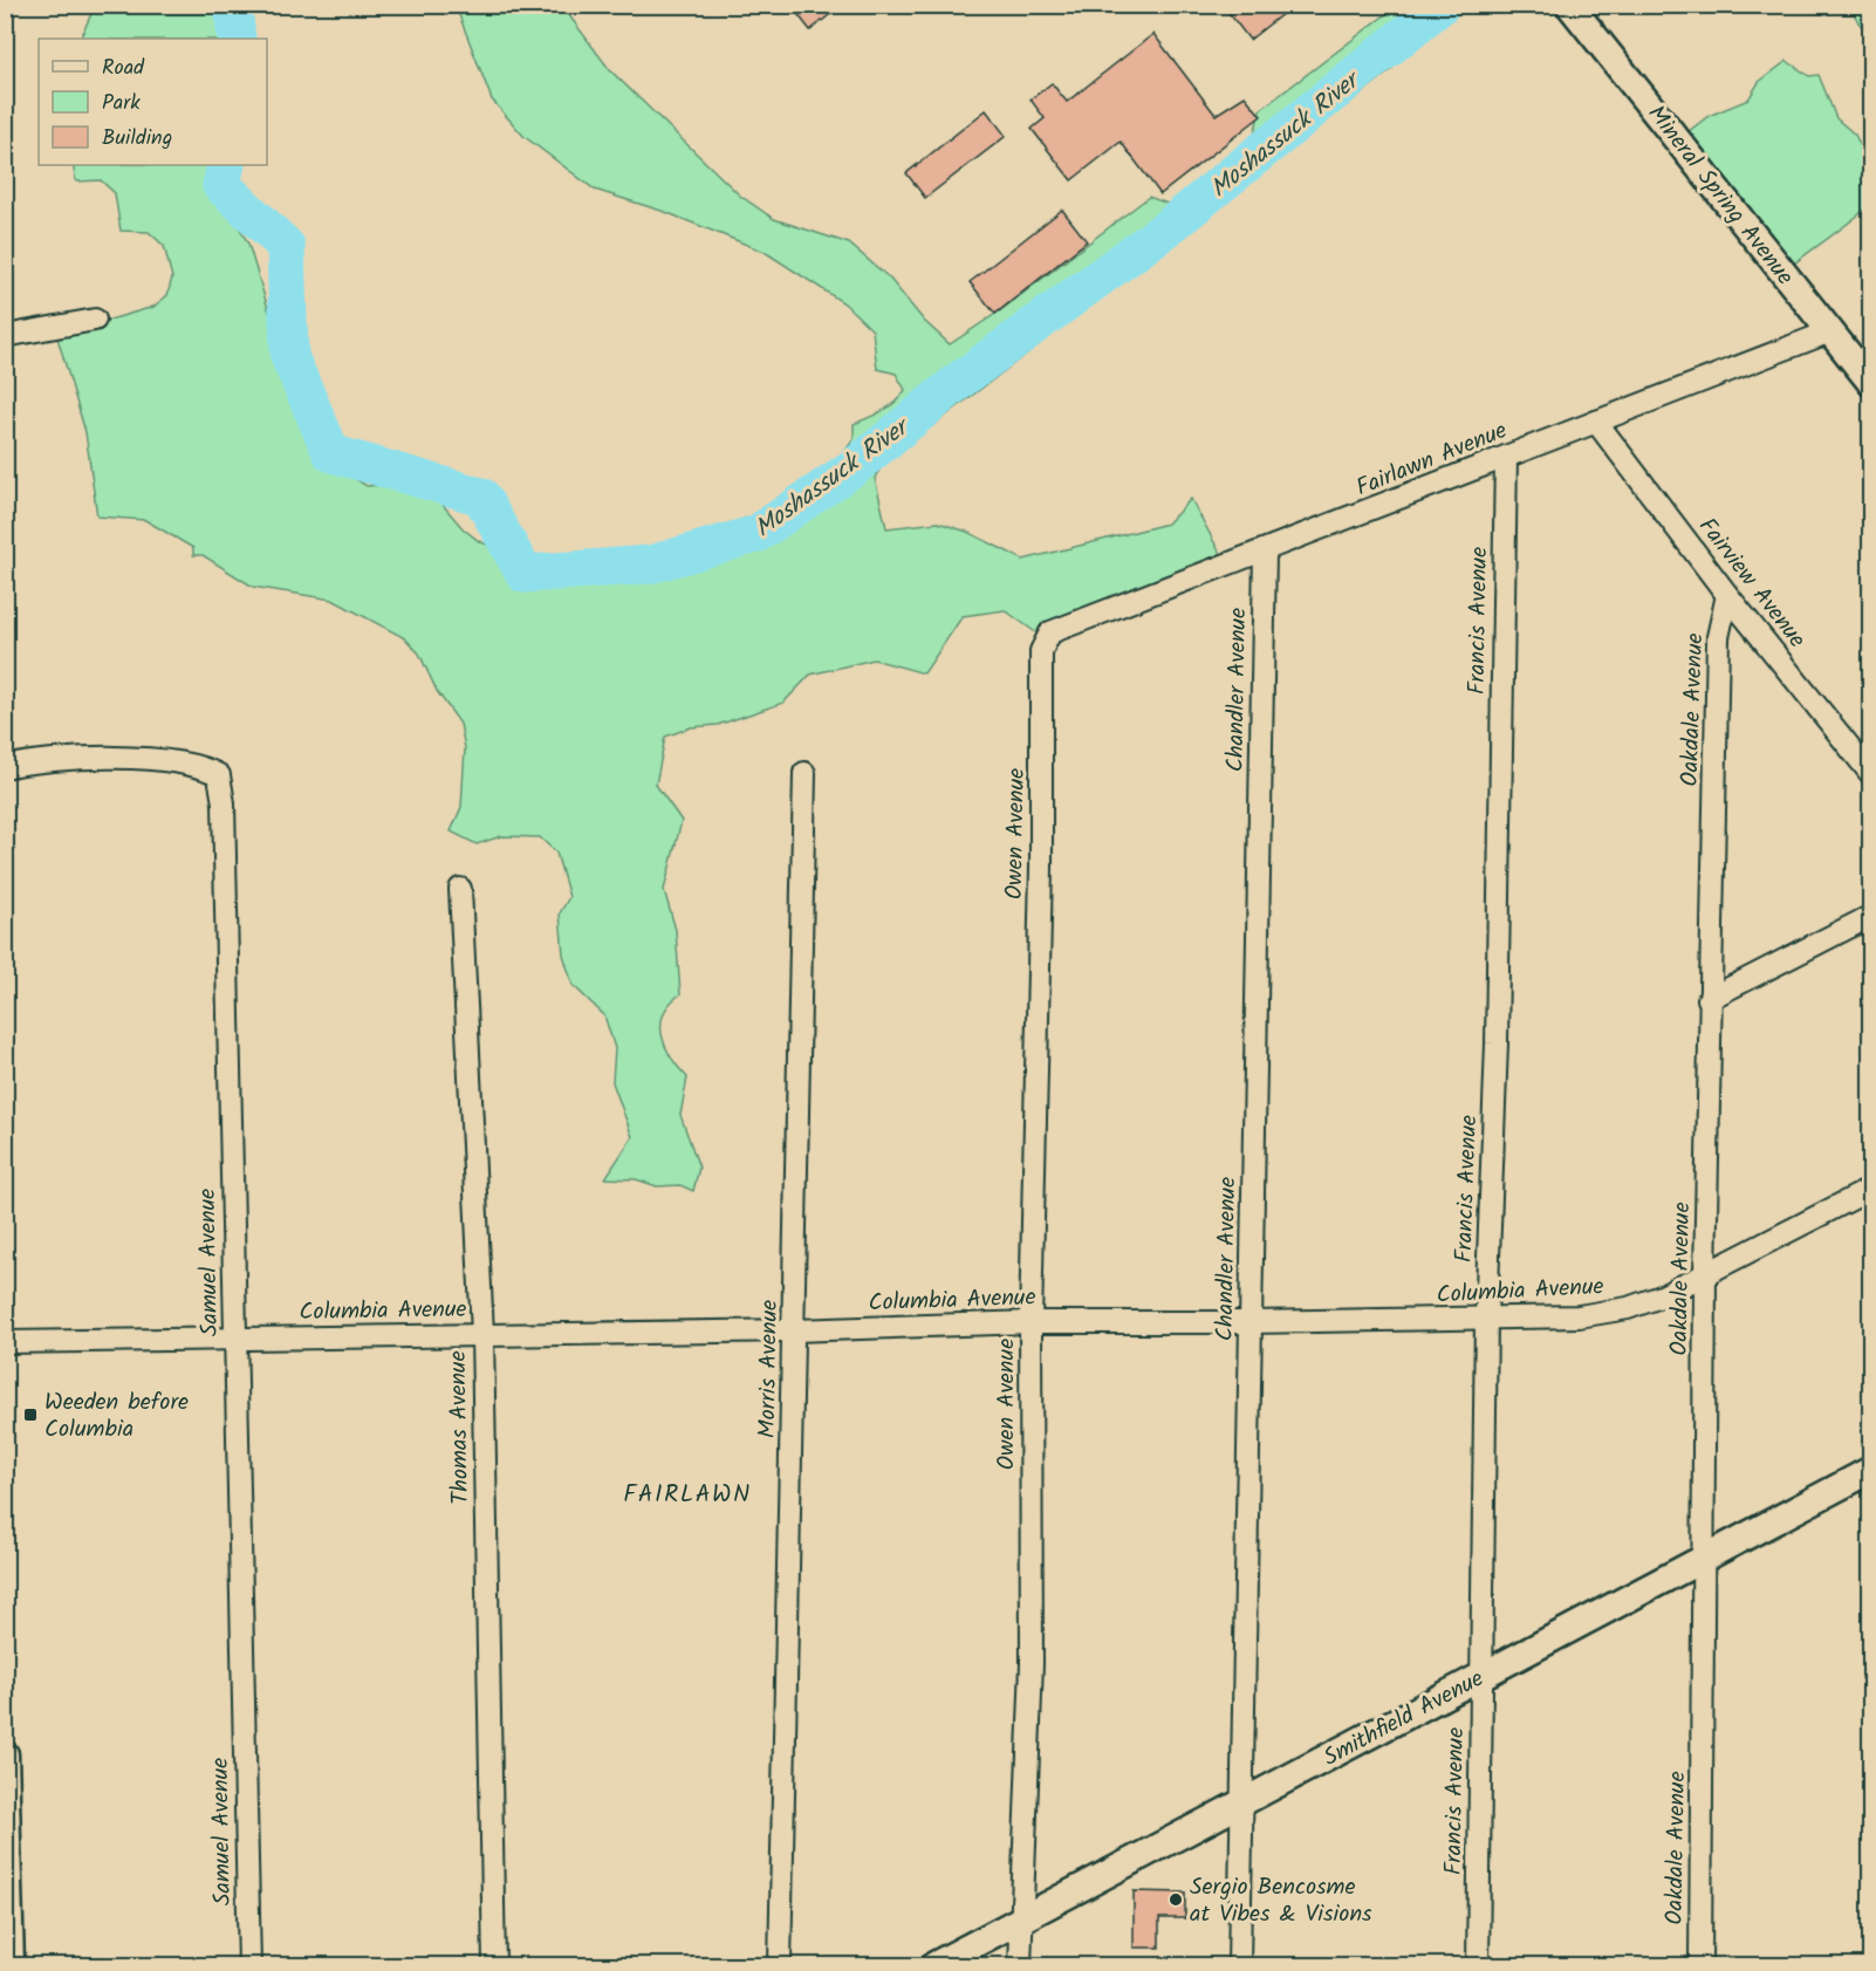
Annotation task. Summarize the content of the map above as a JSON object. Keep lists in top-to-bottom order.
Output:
{
  "streets": {
    "main road": ["Mineral Spring Avenue", "Smithfield Avenue"],
    "street": [
      "Fairlawn Avenue",
      "Fairview Avenue",
      "Francis Avenue",
      "Chandler Avenue",
      "Oakdale Avenue",
      "Owen Avenue",
      "Samuel Avenue",
      "Columbia Avenue",
      "Morris Avenue",
      "Thomas Avenue"
    ]
  },
  "crossings": [
    ["Mineral Spring Avenue", "Fairlawn Avenue"],
    ["Fairlawn Avenue", "Fairview Avenue"],
    ["Fairlawn Avenue", "Francis Avenue"],
    ["Fairlawn Avenue", "Chandler Avenue"],
    ["Fairlawn Avenue", "Owen Avenue"],
    ["Fairview Avenue", "Oakdale Avenue"],
    ["Francis Avenue", "Columbia Avenue"],
    ["Francis Avenue", "Smithfield Avenue"],
    ["Chandler Avenue", "Columbia Avenue"],
    ["Chandler Avenue", "Smithfield Avenue"],
    ["Oakdale Avenue", "Columbia Avenue"],
    ["Oakdale Avenue", "Smithfield Avenue"],
    ["Owen Avenue", "Columbia Avenue"],
    ["Owen Avenue", "Smithfield Avenue"],
    ["Samuel Avenue", "Columbia Avenue"],
    ["Columbia Avenue", "Morris Avenue"],
    ["Columbia Avenue", "Thomas Avenue"]
  ],
  "districts": ["FAIRLAWN"],
  "water": ["Moshassuck River"],
  "places": {
    "transit": ["Weeden before Columbia"],
    "other": ["Sergio Bencosme at Vibes & Visions"]
  },
  "legend": ["Road", "Park", "Building"]
}
